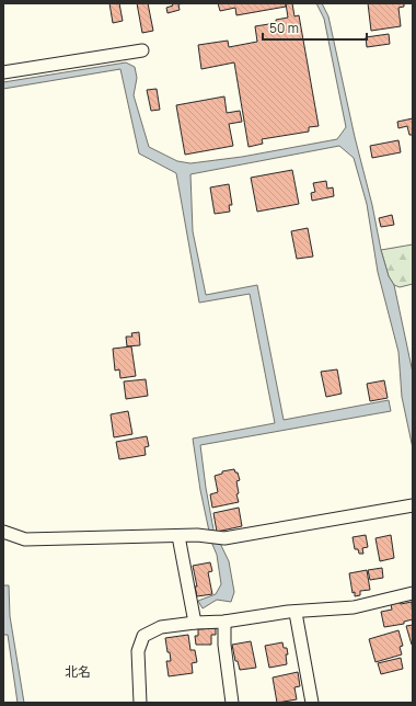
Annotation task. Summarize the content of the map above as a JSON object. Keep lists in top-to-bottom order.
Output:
{
  "districts": ["北名"],
  "scale_bar": "50 m"
}
